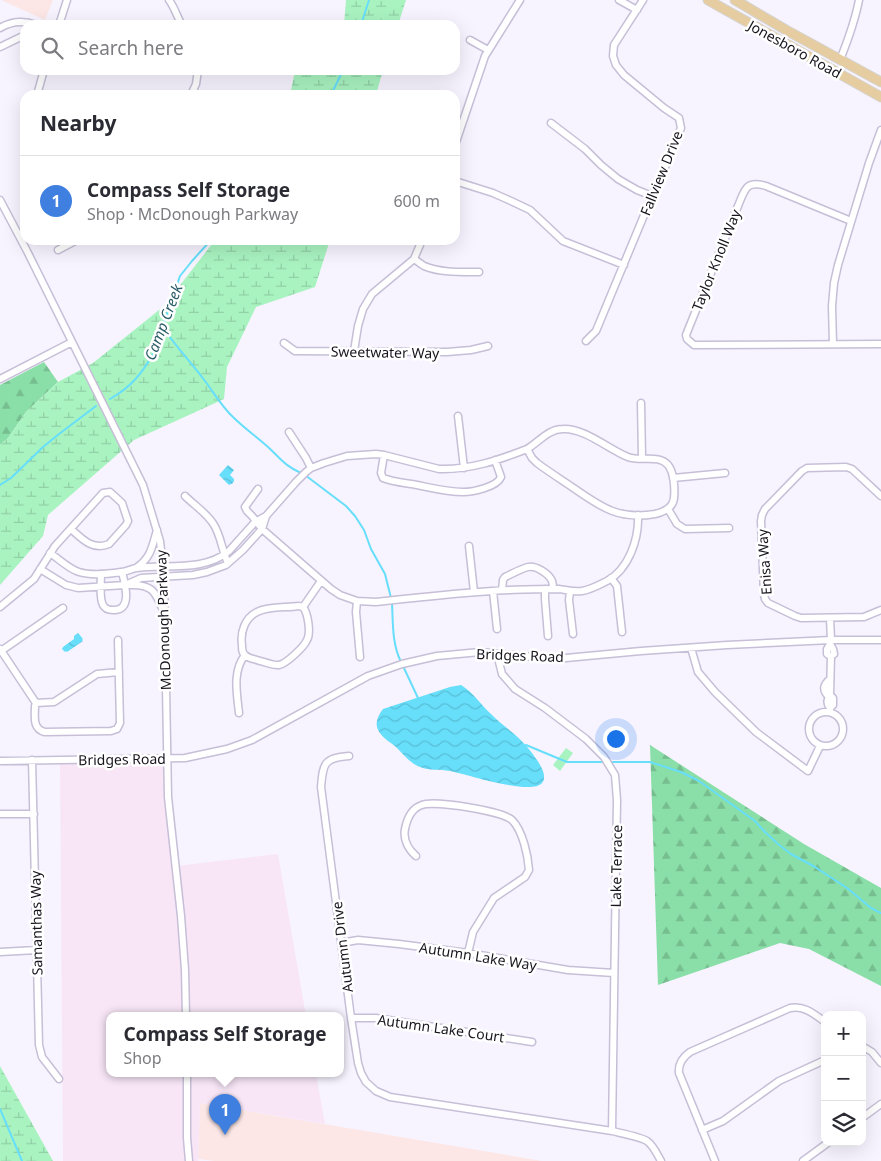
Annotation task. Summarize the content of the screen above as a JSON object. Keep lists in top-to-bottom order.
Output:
{
  "streets": {
    "main road": ["Jonesboro Road"],
    "street": [
      "Fallview Drive",
      "Taylor Knoll Way",
      "Sweetwater Way",
      "Enisa Way",
      "McDonough Parkway",
      "Bridges Road",
      "Lake Terrace",
      "Samanthas Way",
      "Autumn Drive",
      "Autumn Lake Way",
      "Autumn Lake Court"
    ]
  },
  "crossings": [
    ["McDonough Parkway", "Bridges Road"],
    ["Bridges Road", "Lake Terrace"],
    ["Bridges Road", "Samanthas Way"],
    ["Lake Terrace", "Autumn Drive"],
    ["Lake Terrace", "Autumn Lake Way"],
    ["Autumn Drive", "Autumn Lake Way"],
    ["Autumn Drive", "Autumn Lake Court"]
  ],
  "water": ["Camp Creek"],
  "page": {
    "search": "Search here",
    "heading": "Nearby",
    "list": [
      {
        "mark": "1",
        "name": "Compass Self Storage",
        "note": "Shop · McDonough Parkway",
        "value": "600 m"
      }
    ],
    "map_buttons": ["+", "−"],
    "popup": ["Compass Self Storage", "Shop"],
    "pins": "1"
  }
}
